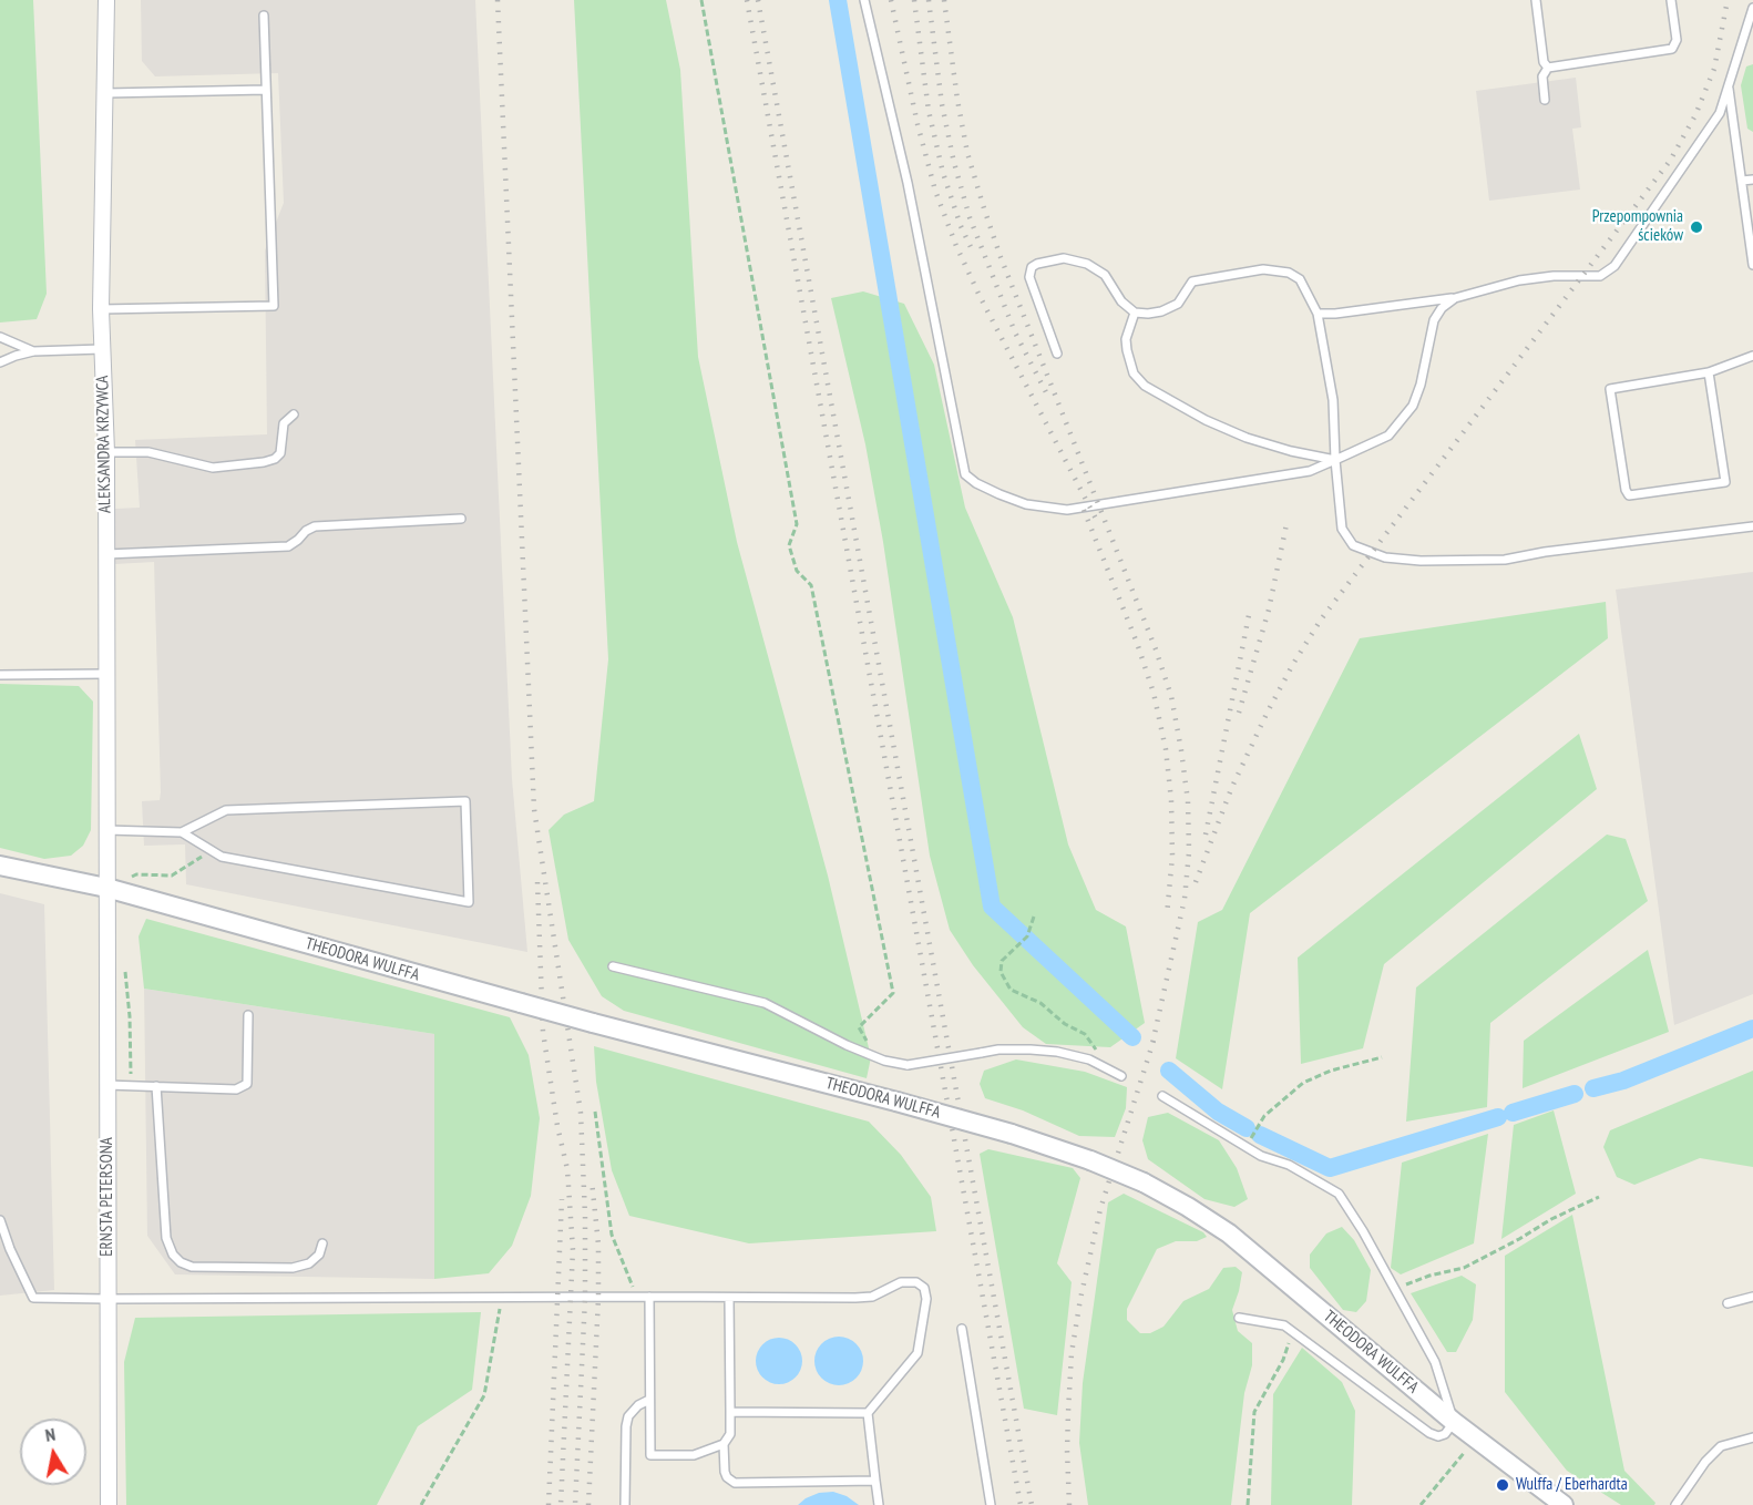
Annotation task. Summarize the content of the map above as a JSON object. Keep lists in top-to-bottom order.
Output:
{
  "streets": {
    "street": ["ALEKSANDRA KRZYWCA", "THEODORA WULFFA", "ERNSTA PETERSONA"]
  },
  "crossings": [
    ["ALEKSANDRA KRZYWCA", "THEODORA WULFFA"],
    ["ALEKSANDRA KRZYWCA", "ERNSTA PETERSONA"],
    ["THEODORA WULFFA", "ERNSTA PETERSONA"]
  ],
  "places": ["Przepompownia ścieków", "Wulffa / Eberhardta"],
  "north": "top"
}
